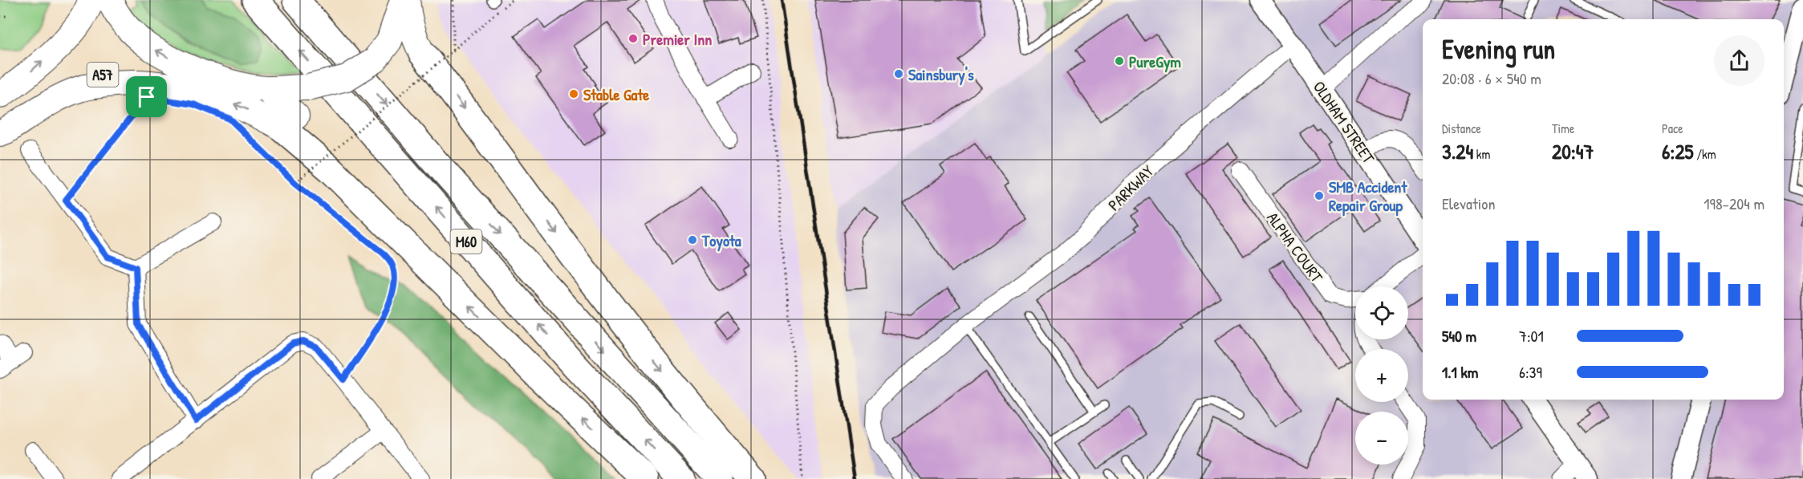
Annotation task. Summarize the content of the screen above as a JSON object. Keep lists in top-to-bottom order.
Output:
{
  "streets": {
    "highway": ["A57", "M60"],
    "street": ["OLDHAM STREET", "PARKWAY", "ALPHA COURT"]
  },
  "crossings": [
    ["OLDHAM STREET", "PARKWAY"]
  ],
  "places": [
    "Premier Inn",
    "PureGym",
    "Sainsbury's",
    "Stable Gate",
    "SMB Accident Repair Group",
    "Toyota"
  ],
  "page": {
    "heading": ["Evening run", "20:08 · 6 × 540 m"],
    "stats": [
      ["Distance", "3.24 km"],
      ["Time", "20:47"],
      ["Pace", "6:25 /km"]
    ],
    "chart": ["Elevation", "198–204 m"],
    "map_buttons": ["+", "−"],
    "list": [
      {
        "name": "540 m",
        "note": "7:01"
      },
      {
        "name": "1.1 km",
        "note": "6:39"
      }
    ]
  }
}
